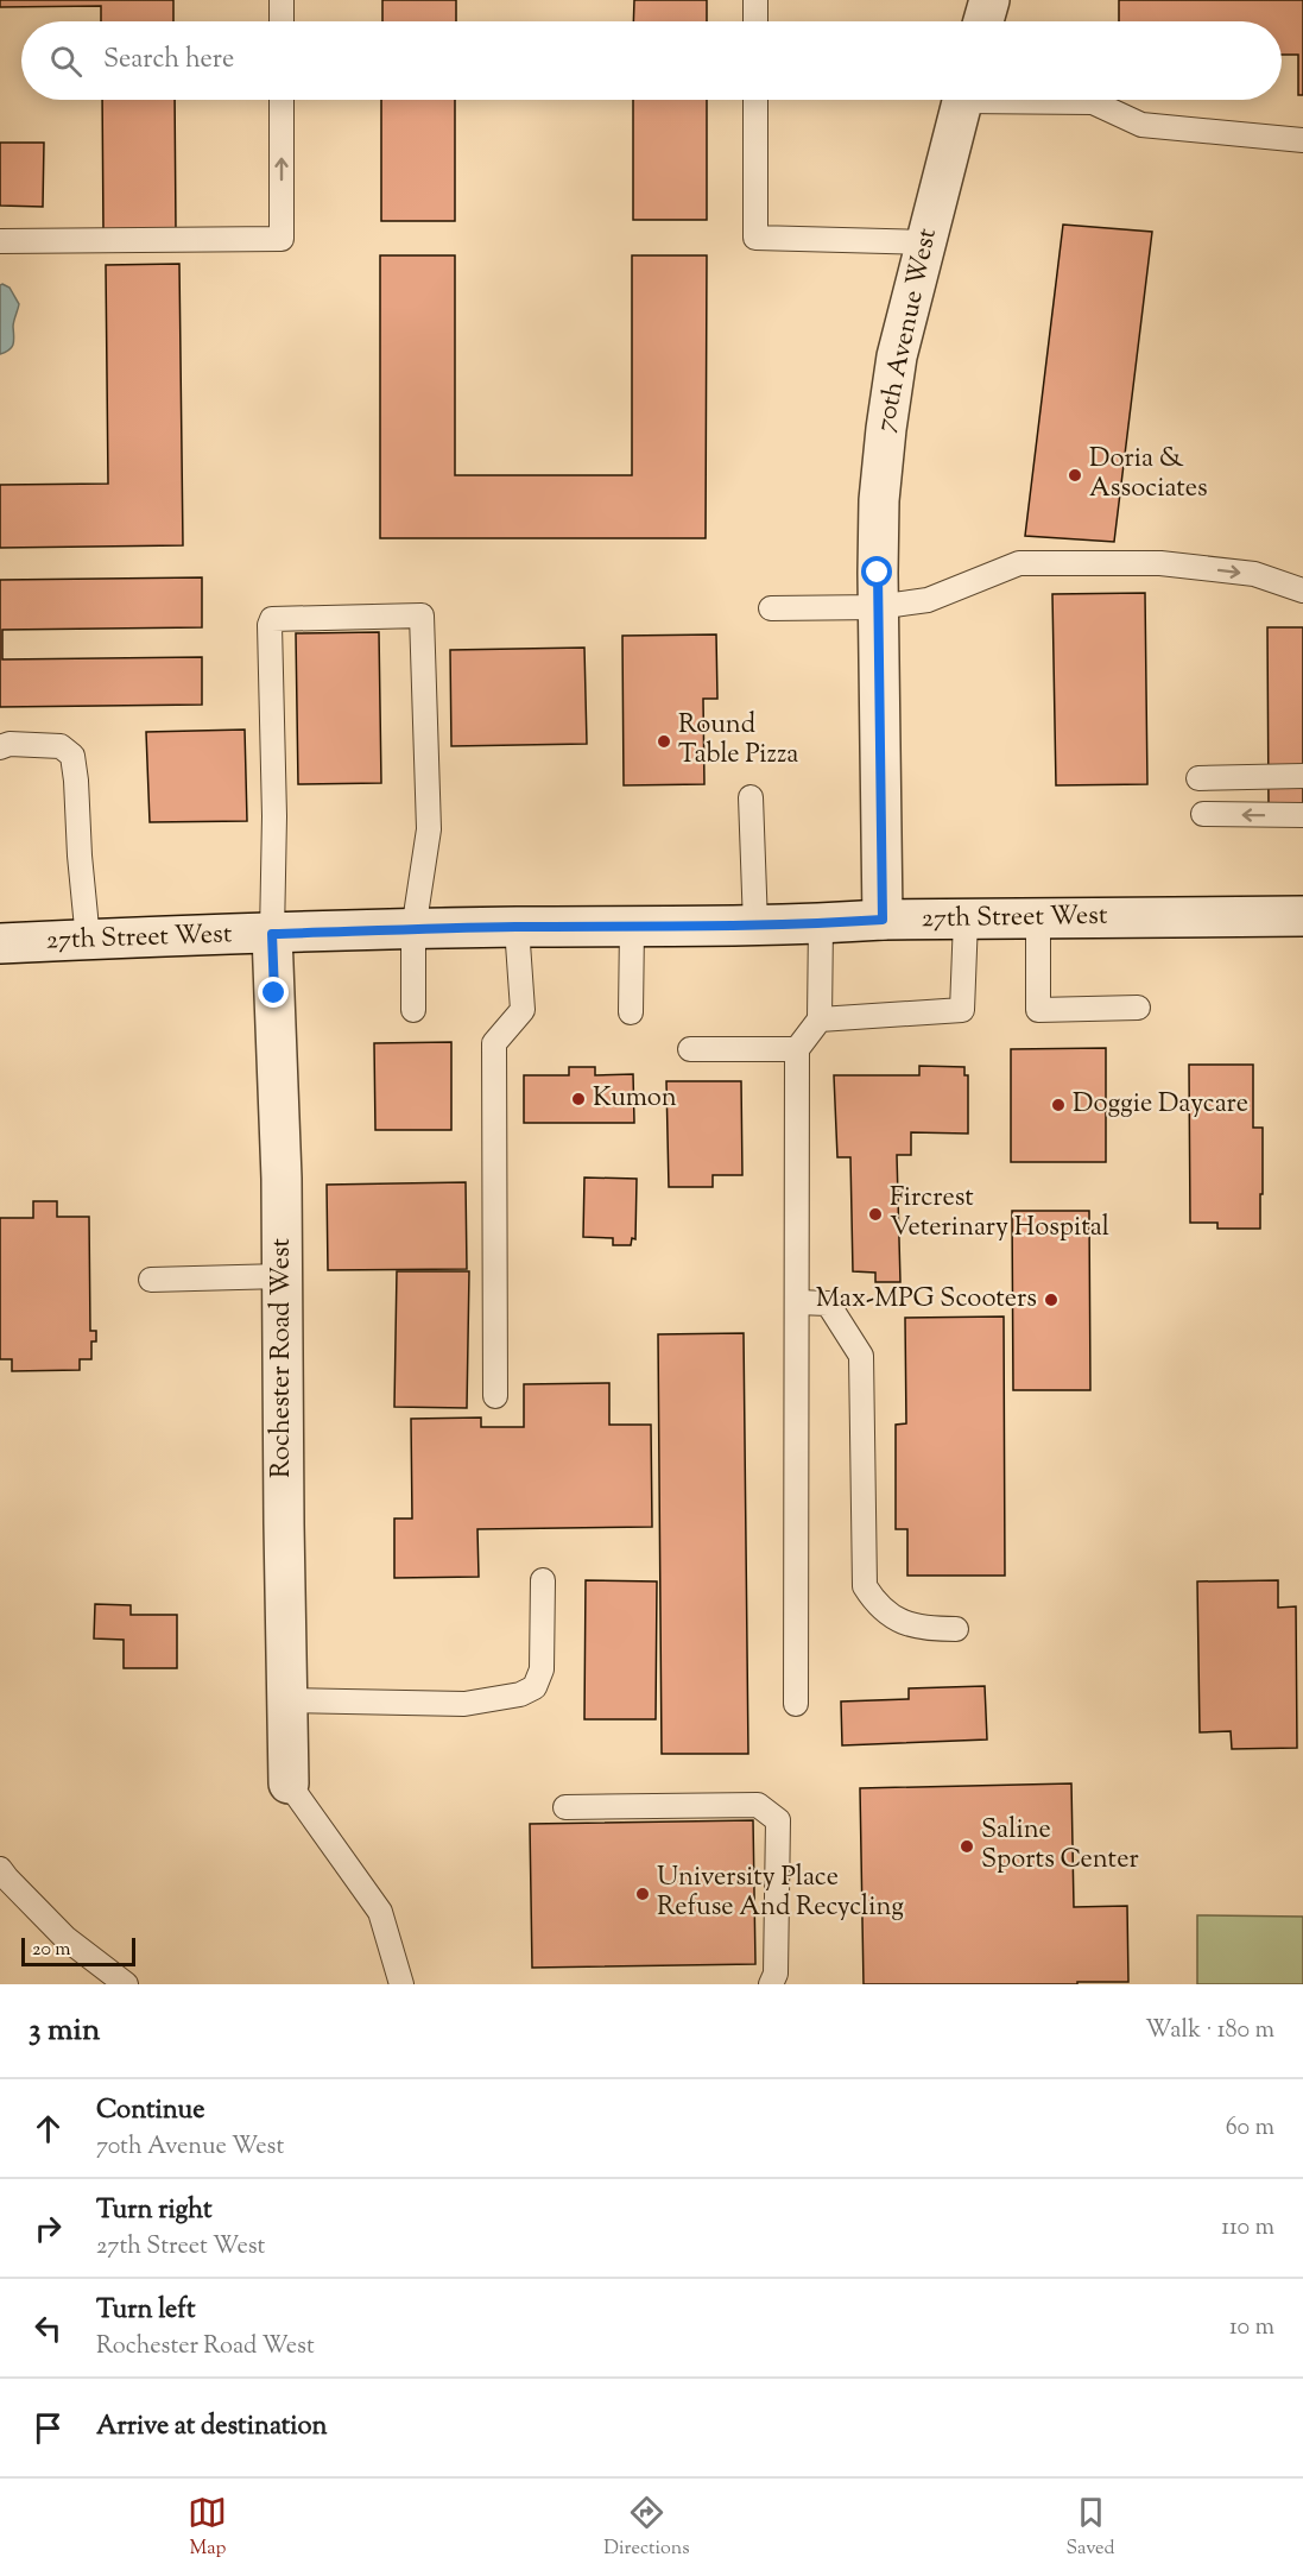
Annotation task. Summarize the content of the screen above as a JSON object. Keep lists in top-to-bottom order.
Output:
{
  "streets": {
    "street": ["70th Avenue West", "27th Street West", "Rochester Road West"]
  },
  "crossings": [
    ["70th Avenue West", "27th Street West"],
    ["27th Street West", "Rochester Road West"]
  ],
  "places": [
    "Doria & Associates",
    "Round Table Pizza",
    "Kumon",
    "Doggie Daycare",
    "Fircrest Veterinary Hospital",
    "Max-MPG Scooters",
    "Saline Sports Center",
    "University Place Refuse And Recycling"
  ],
  "scale_bar": "20 m",
  "page": {
    "search": "Search here",
    "scale": "20 m",
    "heading": ["3 min", "Walk · 180 m"],
    "list": [
      ["Continue", "70th Avenue West", "60 m"],
      ["Turn right", "27th Street West", "110 m"],
      ["Turn left", "Rochester Road West", "10 m"],
      "Arrive at destination"
    ],
    "nav": ["Map", "Directions", "Saved"]
  }
}
